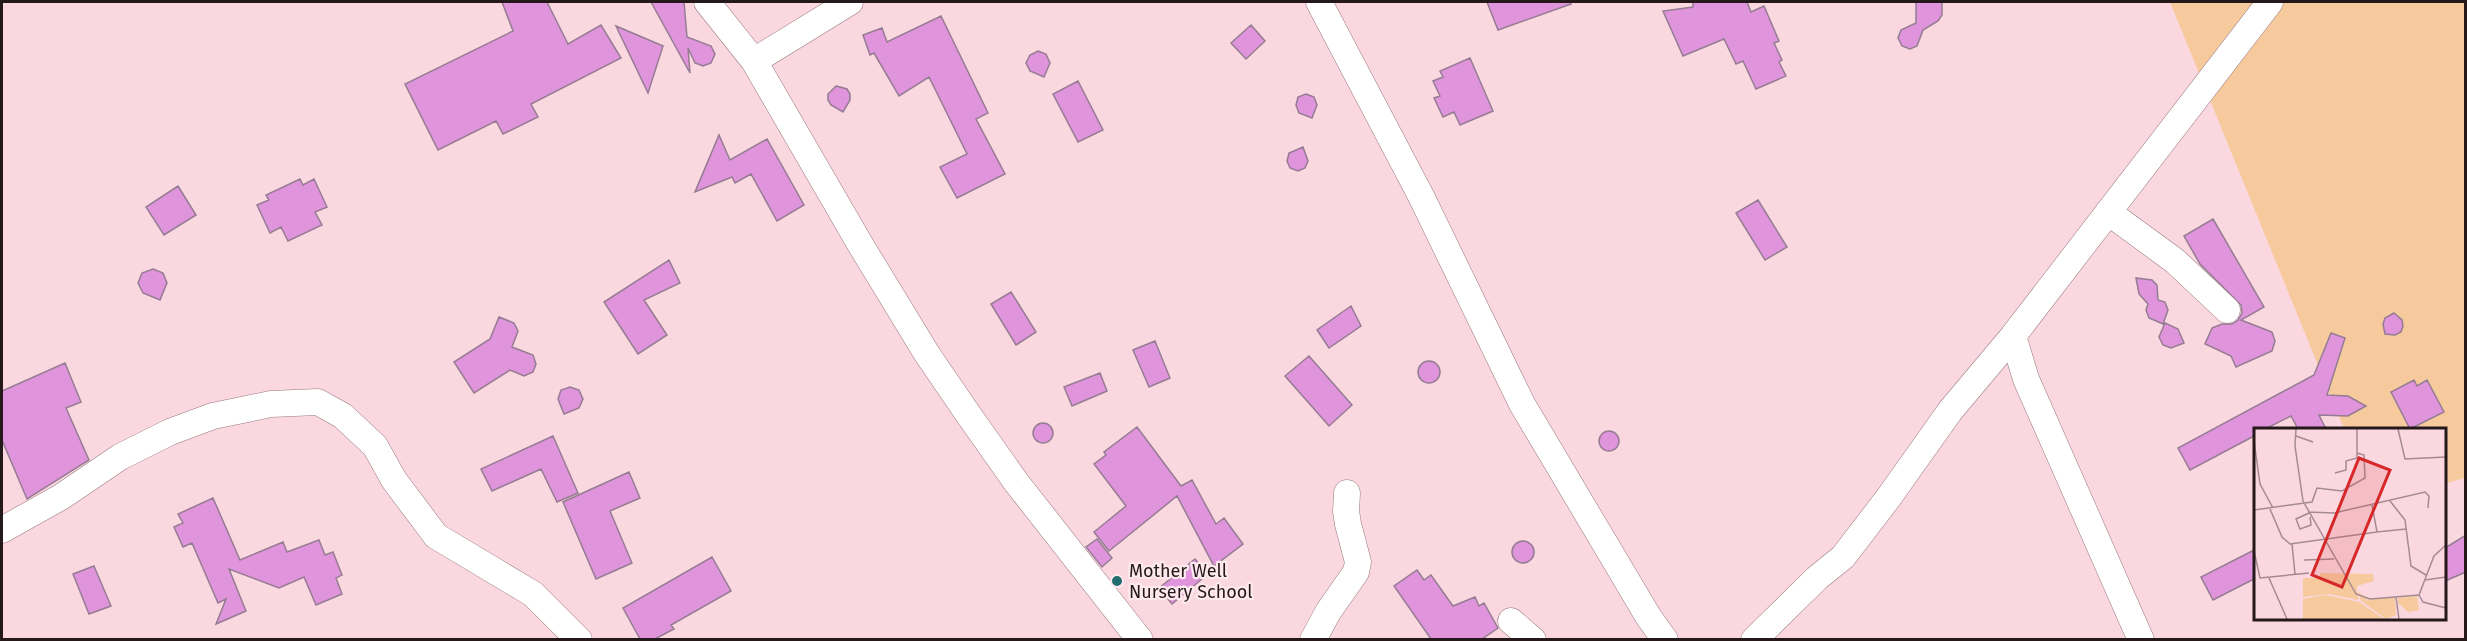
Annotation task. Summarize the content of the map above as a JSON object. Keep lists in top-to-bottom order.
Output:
{
  "places": ["Mother Well Nursery School"]
}
